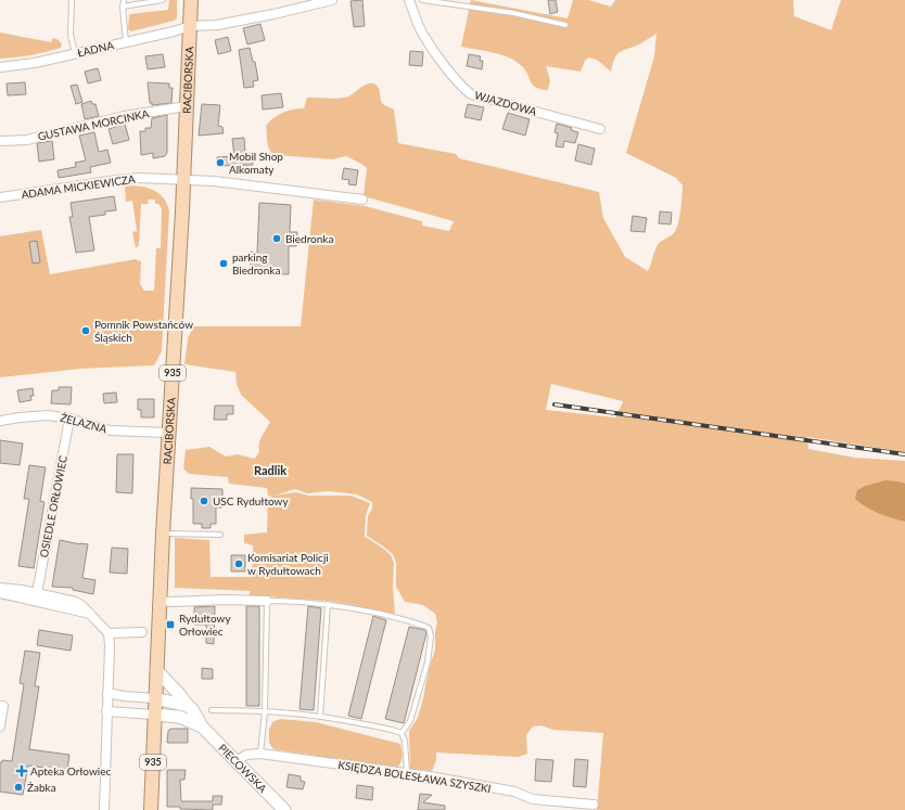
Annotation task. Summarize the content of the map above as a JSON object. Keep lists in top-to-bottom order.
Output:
{
  "streets": {
    "main road": ["RACIBORSKA", "935"],
    "street": [
      "ŁADNA",
      "WJAZDOWA",
      "GUSTAWA MORCINKA",
      "ADAMA MICKIEWICZA",
      "ŻELAZNA",
      "OSIEDLE ORŁOWIEC",
      "PIECOWSKA",
      "KSIĘDZA BOLESŁAWA SZYSZKI"
    ]
  },
  "crossings": [
    ["ŁADNA", "RACIBORSKA"],
    ["RACIBORSKA", "GUSTAWA MORCINKA"],
    ["RACIBORSKA", "ADAMA MICKIEWICZA"],
    ["RACIBORSKA", "ŻELAZNA"],
    ["RACIBORSKA", "PIECOWSKA"],
    ["ŻELAZNA", "OSIEDLE ORŁOWIEC"],
    ["PIECOWSKA", "KSIĘDZA BOLESŁAWA SZYSZKI"]
  ],
  "districts": ["Radlik"],
  "places": {
    "other": [
      "Mobil Shop Alkomaty",
      "Biedronka",
      "parking Biedronka",
      "Pomnik Powstańców Śląskich",
      "USC Rydułtowy",
      "Komisariat Policji w Rydułtowach",
      "Żabka"
    ],
    "transit": ["Rydułtowy Orłowiec"],
    "health": ["Apteka Orłowiec"]
  }
}
